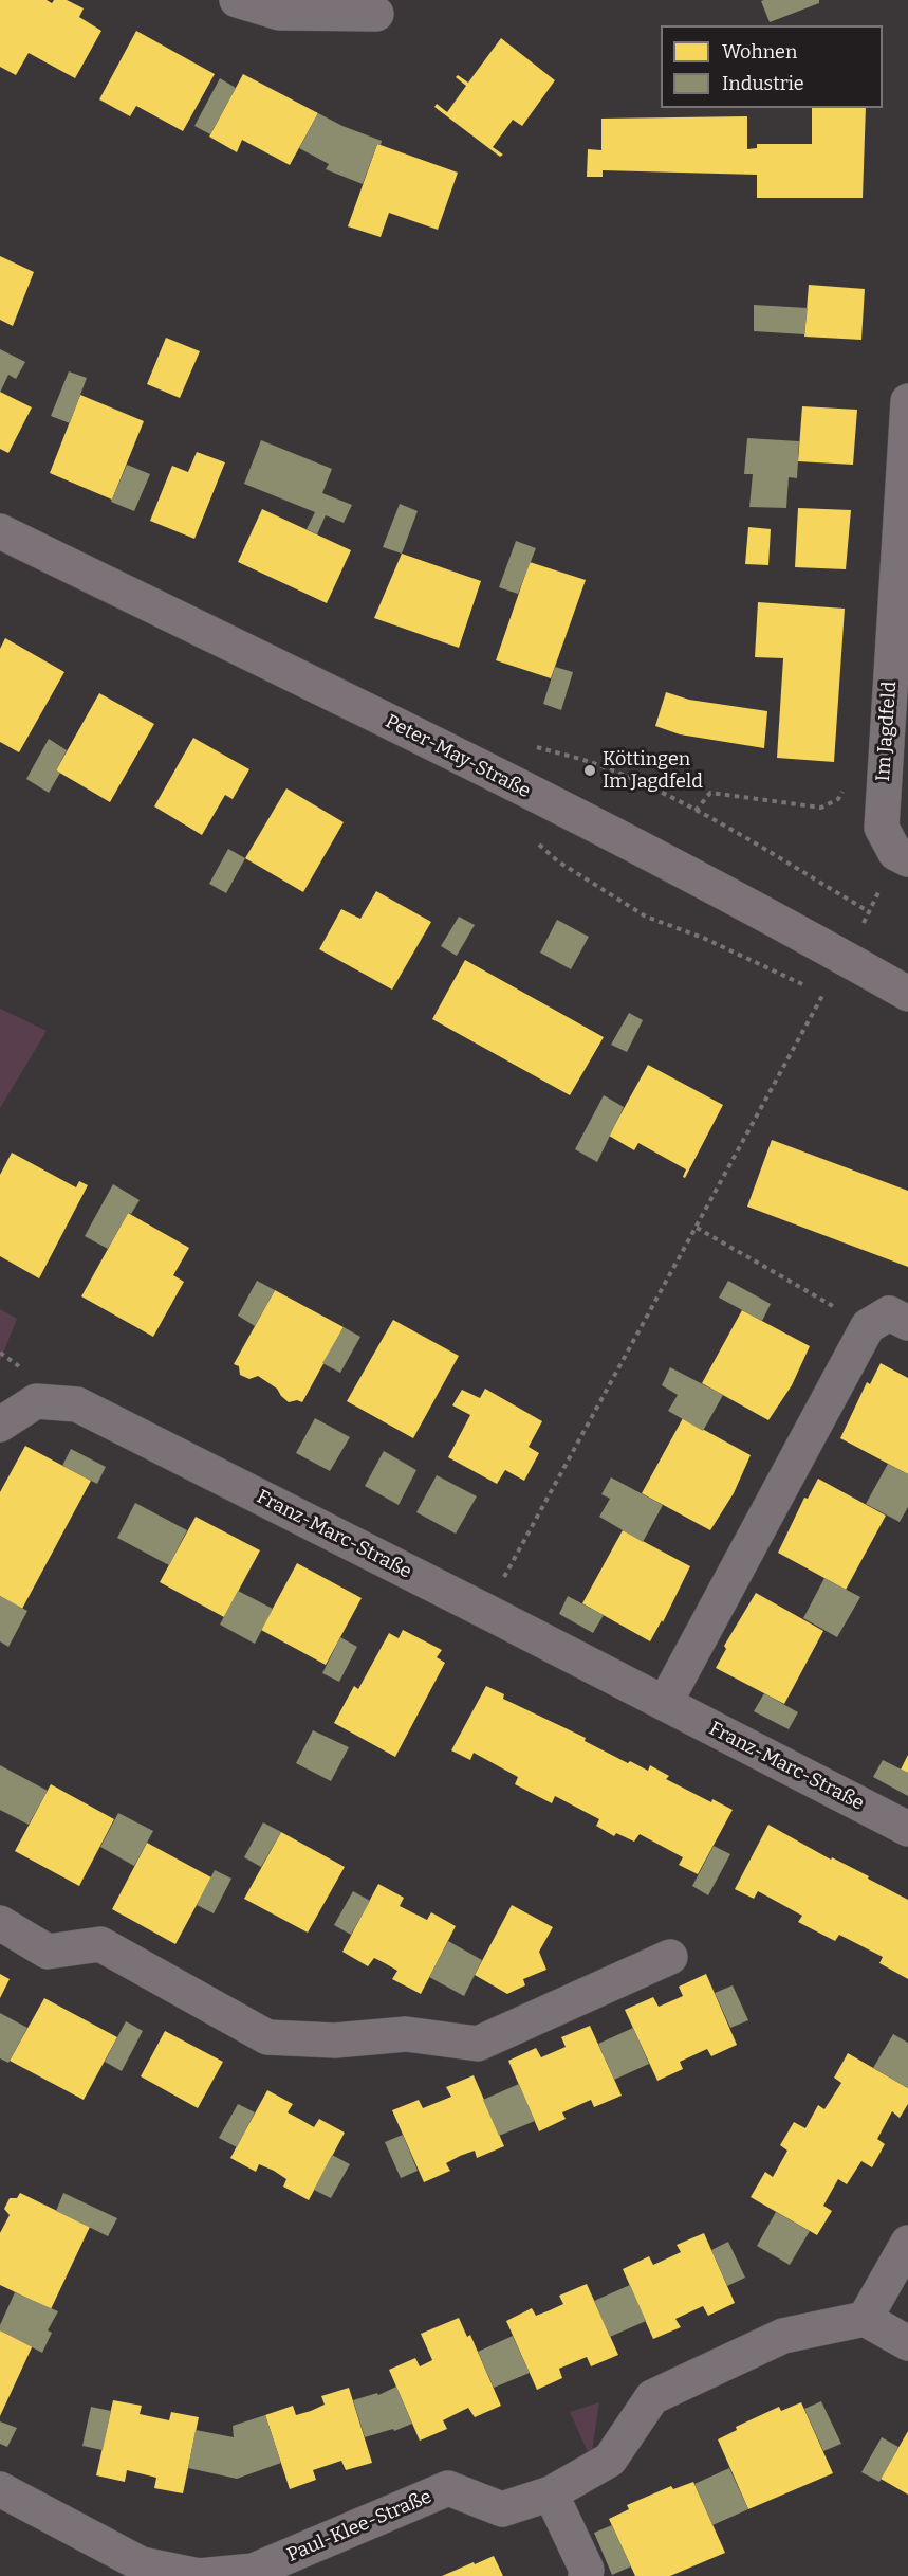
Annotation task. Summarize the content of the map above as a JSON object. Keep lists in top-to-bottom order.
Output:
{
  "streets": {
    "main road": ["Peter-May-Straße"],
    "street": ["Im Jagdfeld", "Franz-Marc-Straße", "Paul-Klee-Straße"]
  },
  "places": ["Köttingen Im Jagdfeld"],
  "legend": ["Wohnen", "Industrie"]
}
